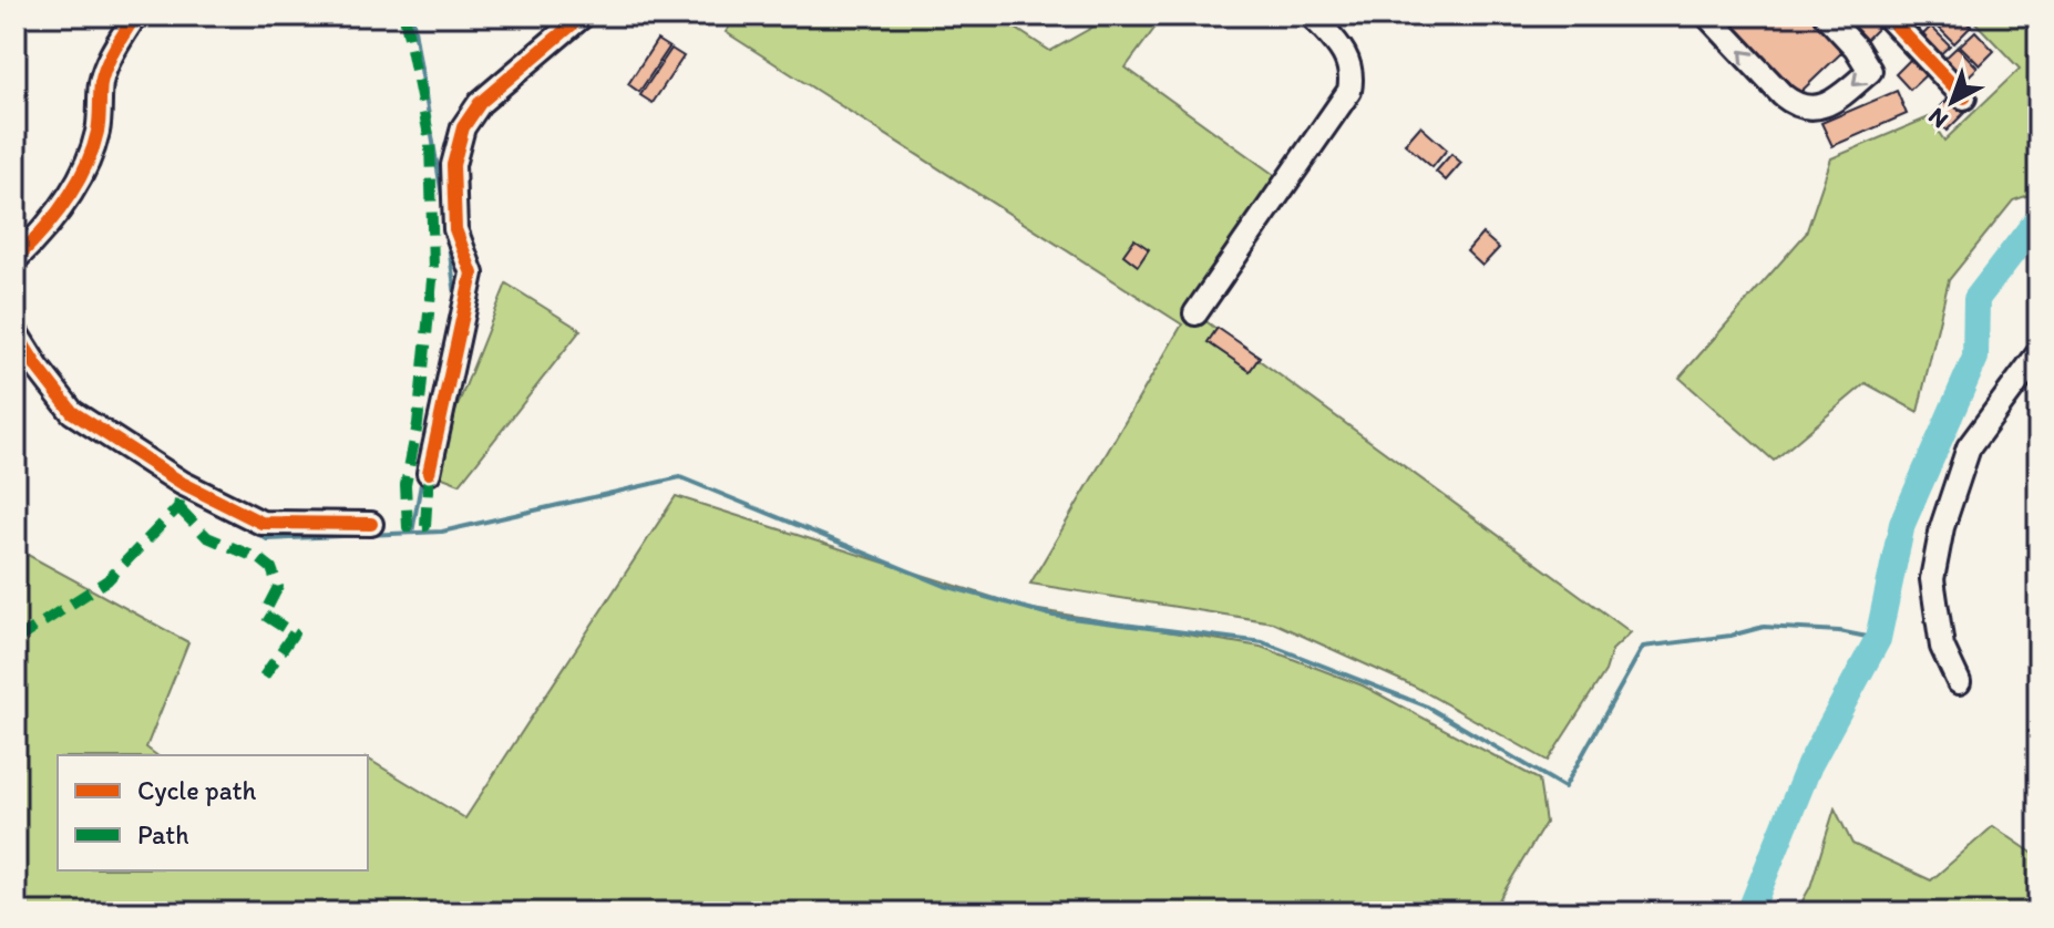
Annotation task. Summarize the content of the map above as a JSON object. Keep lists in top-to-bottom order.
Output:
{
  "legend": ["Cycle path", "Path"],
  "north": "bottom left"
}
